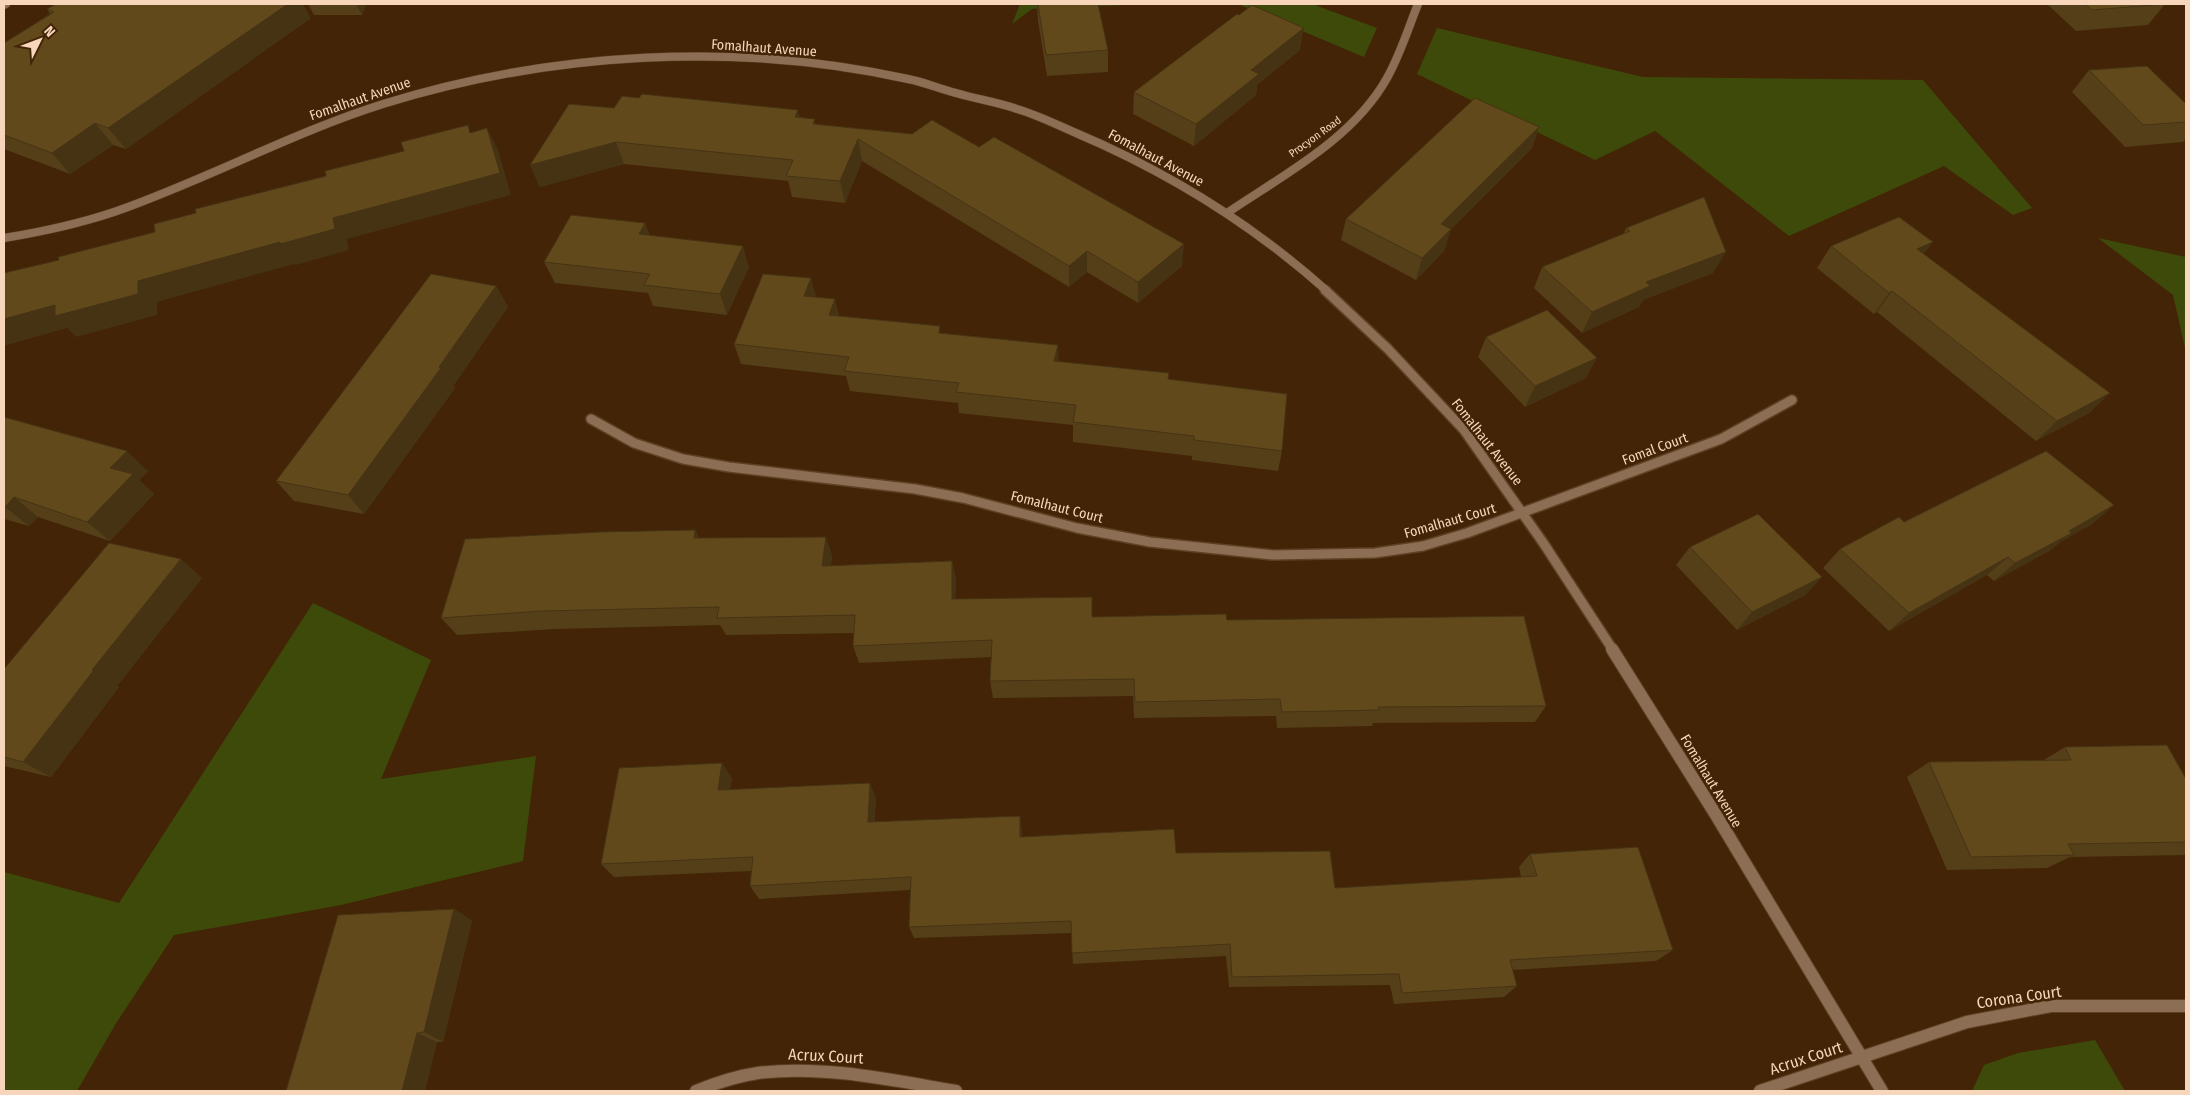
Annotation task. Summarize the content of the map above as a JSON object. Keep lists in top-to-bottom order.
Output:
{
  "streets": {
    "street": [
      "Fomalhaut Avenue",
      "Procyon Road",
      "Fomal Court",
      "Fomalhaut Court",
      "Corona Court",
      "Acrux Court"
    ]
  },
  "crossings": [
    ["Fomalhaut Avenue", "Procyon Road"],
    ["Fomalhaut Avenue", "Fomal Court"],
    ["Fomalhaut Avenue", "Fomalhaut Court"],
    ["Fomalhaut Avenue", "Corona Court"],
    ["Fomalhaut Avenue", "Acrux Court"],
    ["Fomal Court", "Fomalhaut Court"],
    ["Corona Court", "Acrux Court"]
  ],
  "north": "top right"
}
